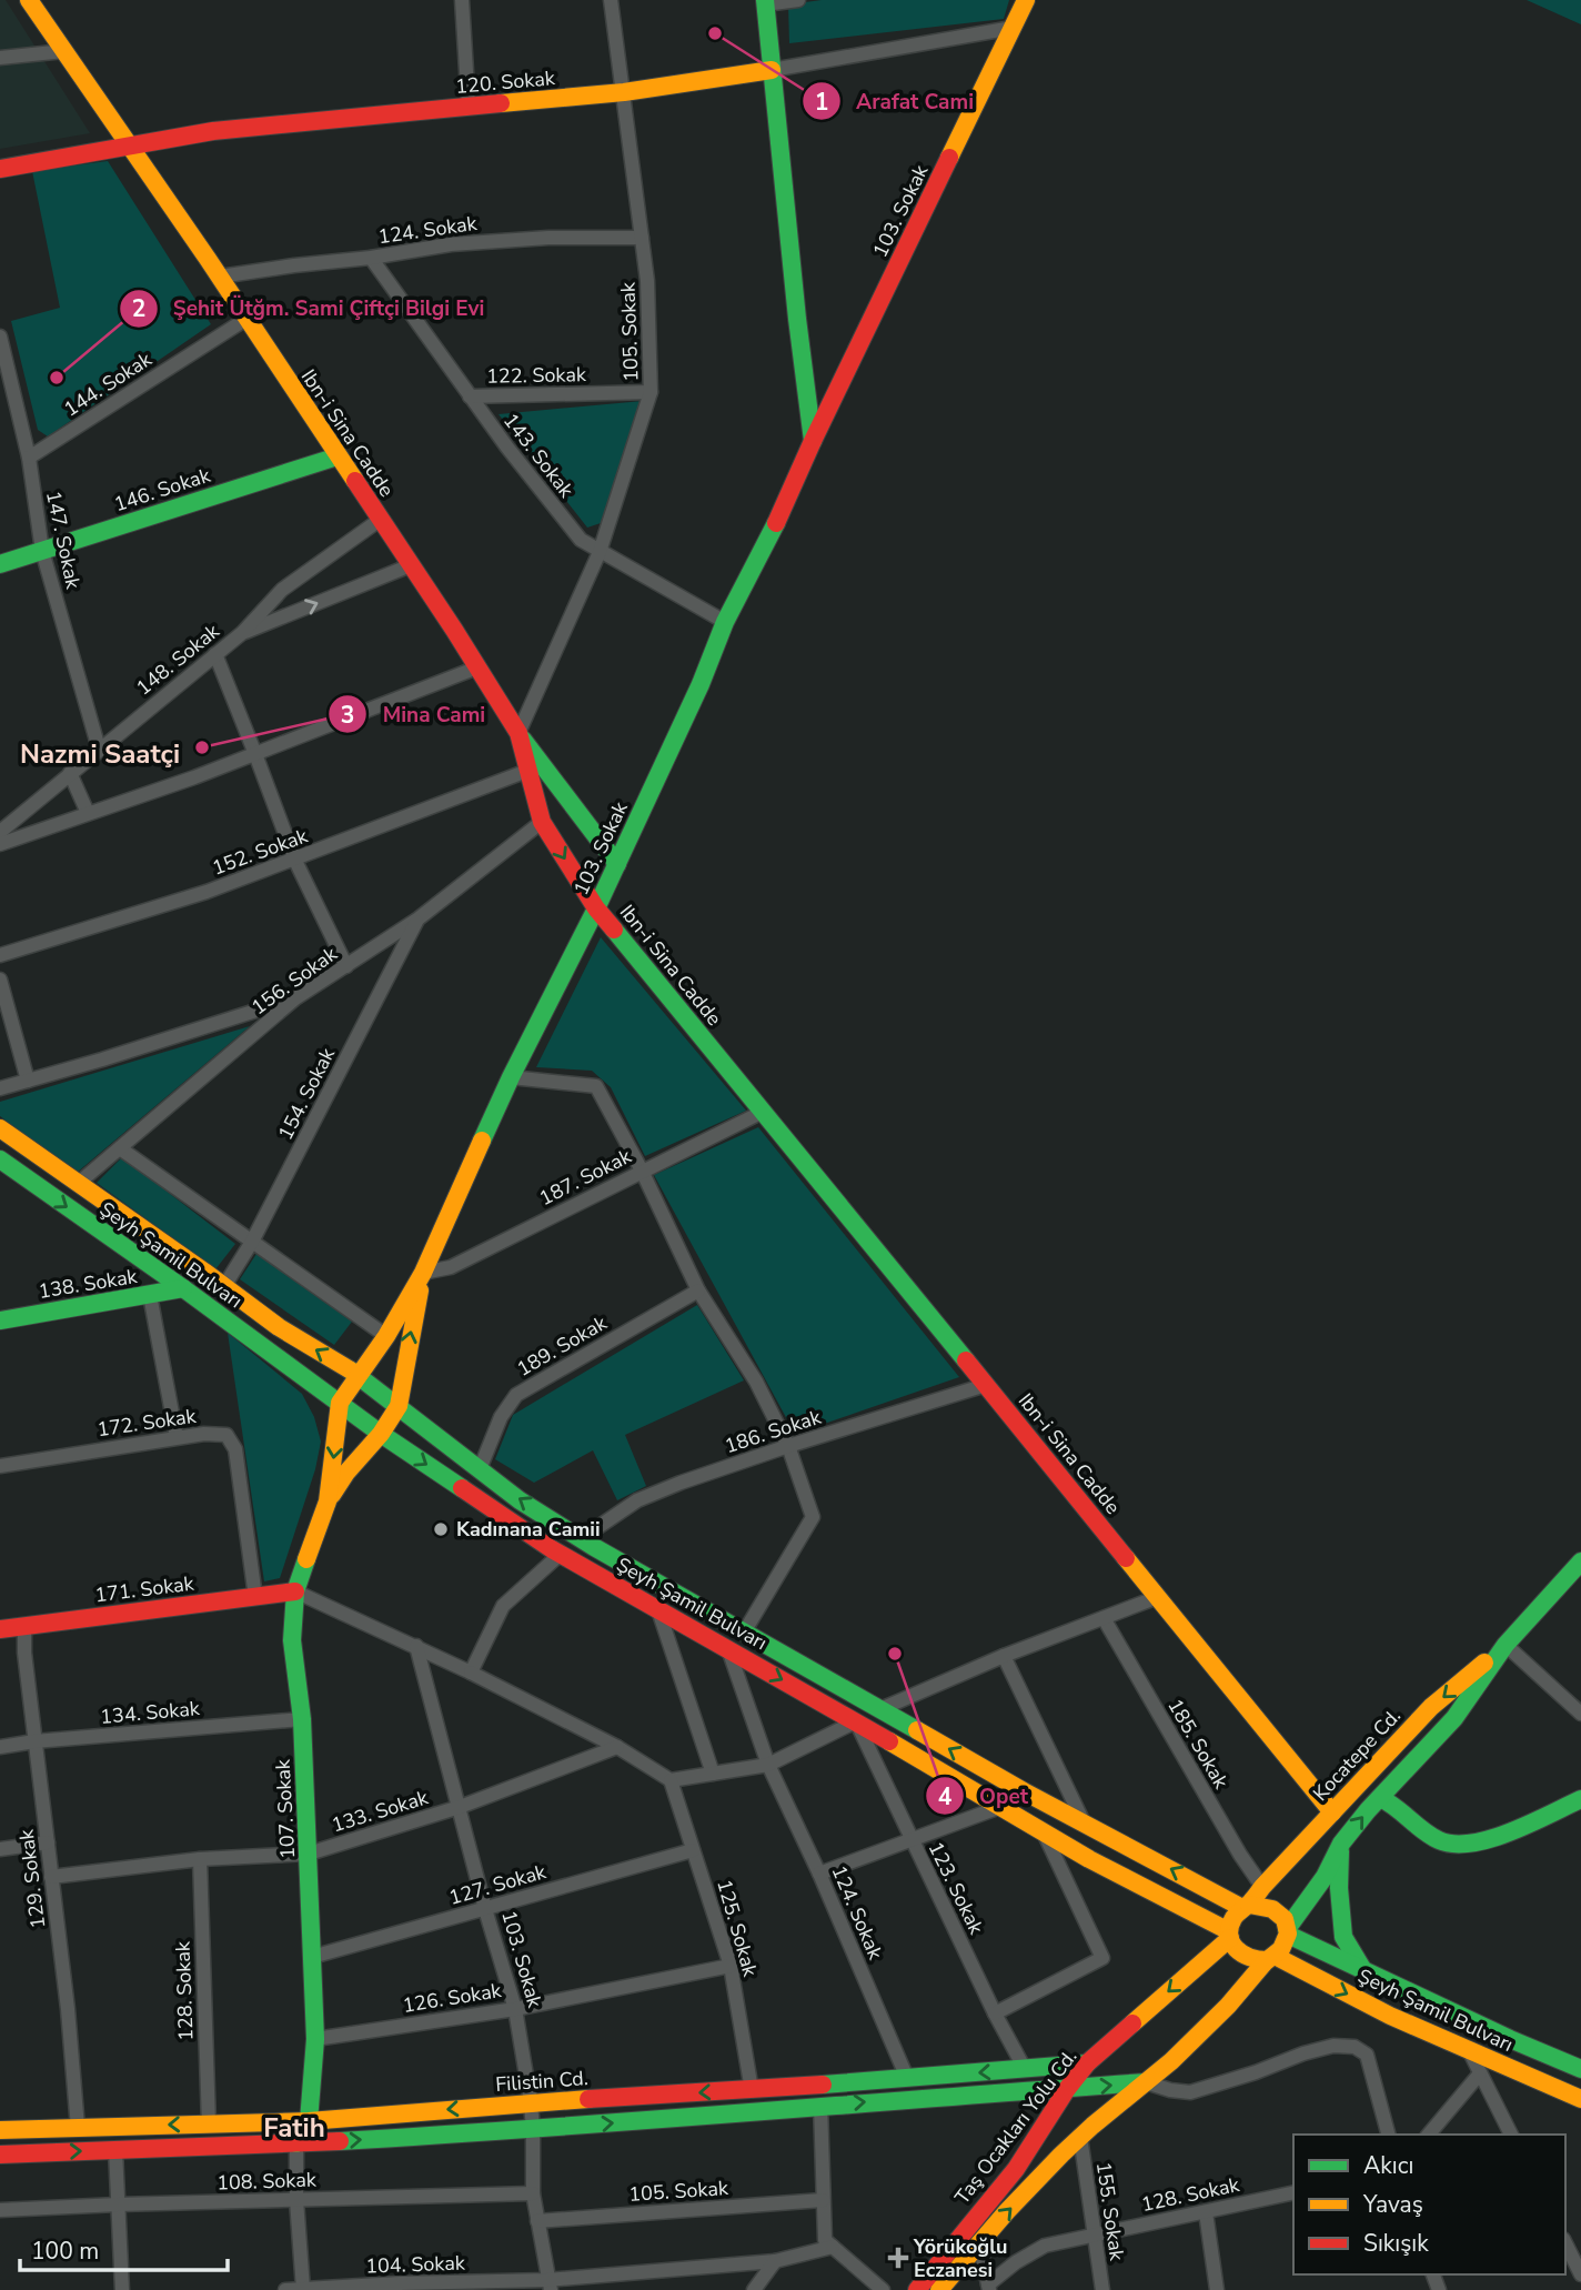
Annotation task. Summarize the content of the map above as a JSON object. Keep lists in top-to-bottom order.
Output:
{
  "streets": {
    "main road": [
      "120. Sokak",
      "103. Sokak",
      "Ibn-i Sina Cadde",
      "146. Sokak",
      "Şeyh Şamil Bulvarı",
      "138. Sokak",
      "171. Sokak",
      "Kocatepe Cd.",
      "107. Sokak",
      "Filistin Cd.",
      "Taş Ocakları Yolu Cd."
    ],
    "street": [
      "124. Sokak",
      "105. Sokak",
      "122. Sokak",
      "144. Sokak",
      "143. Sokak",
      "147. Sokak",
      "148. Sokak",
      "152. Sokak",
      "156. Sokak",
      "154. Sokak",
      "187. Sokak",
      "189. Sokak",
      "172. Sokak",
      "186. Sokak",
      "134. Sokak",
      "185. Sokak",
      "133. Sokak",
      "129. Sokak",
      "127. Sokak",
      "123. Sokak",
      "125. Sokak",
      "128. Sokak",
      "126. Sokak",
      "108. Sokak",
      "155. Sokak",
      "104. Sokak"
    ]
  },
  "crossings": [
    ["120. Sokak", "103. Sokak"],
    ["120. Sokak", "105. Sokak"],
    ["120. Sokak", "Ibn-i Sina Cadde"],
    ["103. Sokak", "105. Sokak"],
    ["103. Sokak", "Ibn-i Sina Cadde"],
    ["103. Sokak", "143. Sokak"],
    ["103. Sokak", "187. Sokak"],
    ["103. Sokak", "Şeyh Şamil Bulvarı"],
    ["103. Sokak", "107. Sokak"],
    ["103. Sokak", "133. Sokak"],
    ["103. Sokak", "127. Sokak"],
    ["103. Sokak", "126. Sokak"],
    ["103. Sokak", "Filistin Cd."],
    ["103. Sokak", "108. Sokak"],
    ["103. Sokak", "104. Sokak"],
    ["124. Sokak", "105. Sokak"],
    ["124. Sokak", "Ibn-i Sina Cadde"],
    ["124. Sokak", "143. Sokak"],
    ["124. Sokak", "Şeyh Şamil Bulvarı"],
    ["124. Sokak", "Filistin Cd."],
    ["105. Sokak", "122. Sokak"],
    ["105. Sokak", "Ibn-i Sina Cadde"],
    ["105. Sokak", "143. Sokak"],
    ["122. Sokak", "143. Sokak"],
    ["144. Sokak", "Ibn-i Sina Cadde"],
    ["144. Sokak", "147. Sokak"],
    ["Ibn-i Sina Cadde", "146. Sokak"],
    ["Ibn-i Sina Cadde", "148. Sokak"],
    ["Ibn-i Sina Cadde", "152. Sokak"],
    ["Ibn-i Sina Cadde", "156. Sokak"],
    ["Ibn-i Sina Cadde", "187. Sokak"],
    ["Ibn-i Sina Cadde", "186. Sokak"],
    ["Ibn-i Sina Cadde", "Kocatepe Cd."],
    ["146. Sokak", "147. Sokak"],
    ["147. Sokak", "148. Sokak"],
    ["156. Sokak", "154. Sokak"],
    ["156. Sokak", "Şeyh Şamil Bulvarı"],
    ["154. Sokak", "Şeyh Şamil Bulvarı"],
    ["Şeyh Şamil Bulvarı", "138. Sokak"],
    ["Şeyh Şamil Bulvarı", "189. Sokak"],
    ["Şeyh Şamil Bulvarı", "186. Sokak"],
    ["Şeyh Şamil Bulvarı", "Kocatepe Cd."],
    ["Şeyh Şamil Bulvarı", "123. Sokak"],
    ["Şeyh Şamil Bulvarı", "Taş Ocakları Yolu Cd."],
    ["172. Sokak", "171. Sokak"],
    ["171. Sokak", "107. Sokak"],
    ["171. Sokak", "129. Sokak"],
    ["134. Sokak", "107. Sokak"],
    ["134. Sokak", "129. Sokak"],
    ["185. Sokak", "Kocatepe Cd."],
    ["Kocatepe Cd.", "Taş Ocakları Yolu Cd."],
    ["107. Sokak", "133. Sokak"],
    ["107. Sokak", "127. Sokak"],
    ["107. Sokak", "126. Sokak"],
    ["107. Sokak", "Filistin Cd."],
    ["133. Sokak", "129. Sokak"],
    ["133. Sokak", "128. Sokak"],
    ["129. Sokak", "Filistin Cd."],
    ["127. Sokak", "125. Sokak"],
    ["123. Sokak", "Filistin Cd."],
    ["125. Sokak", "126. Sokak"],
    ["125. Sokak", "Filistin Cd."],
    ["128. Sokak", "Filistin Cd."],
    ["128. Sokak", "155. Sokak"],
    ["Filistin Cd.", "Taş Ocakları Yolu Cd."]
  ],
  "districts": ["Nazmi Saatçi", "Fatih"],
  "places": {
    "other": [
      "Arafat Cami",
      "Şehit Ütğm. Sami Çiftçi Bilgi Evi",
      "Mina Cami",
      "Kadınana Camii",
      "Opet"
    ],
    "health": ["Yörükoğlu Eczanesi"]
  },
  "legend": ["Akıcı", "Yavaş", "Sıkışık"],
  "scale_bar": "100 m"
}
